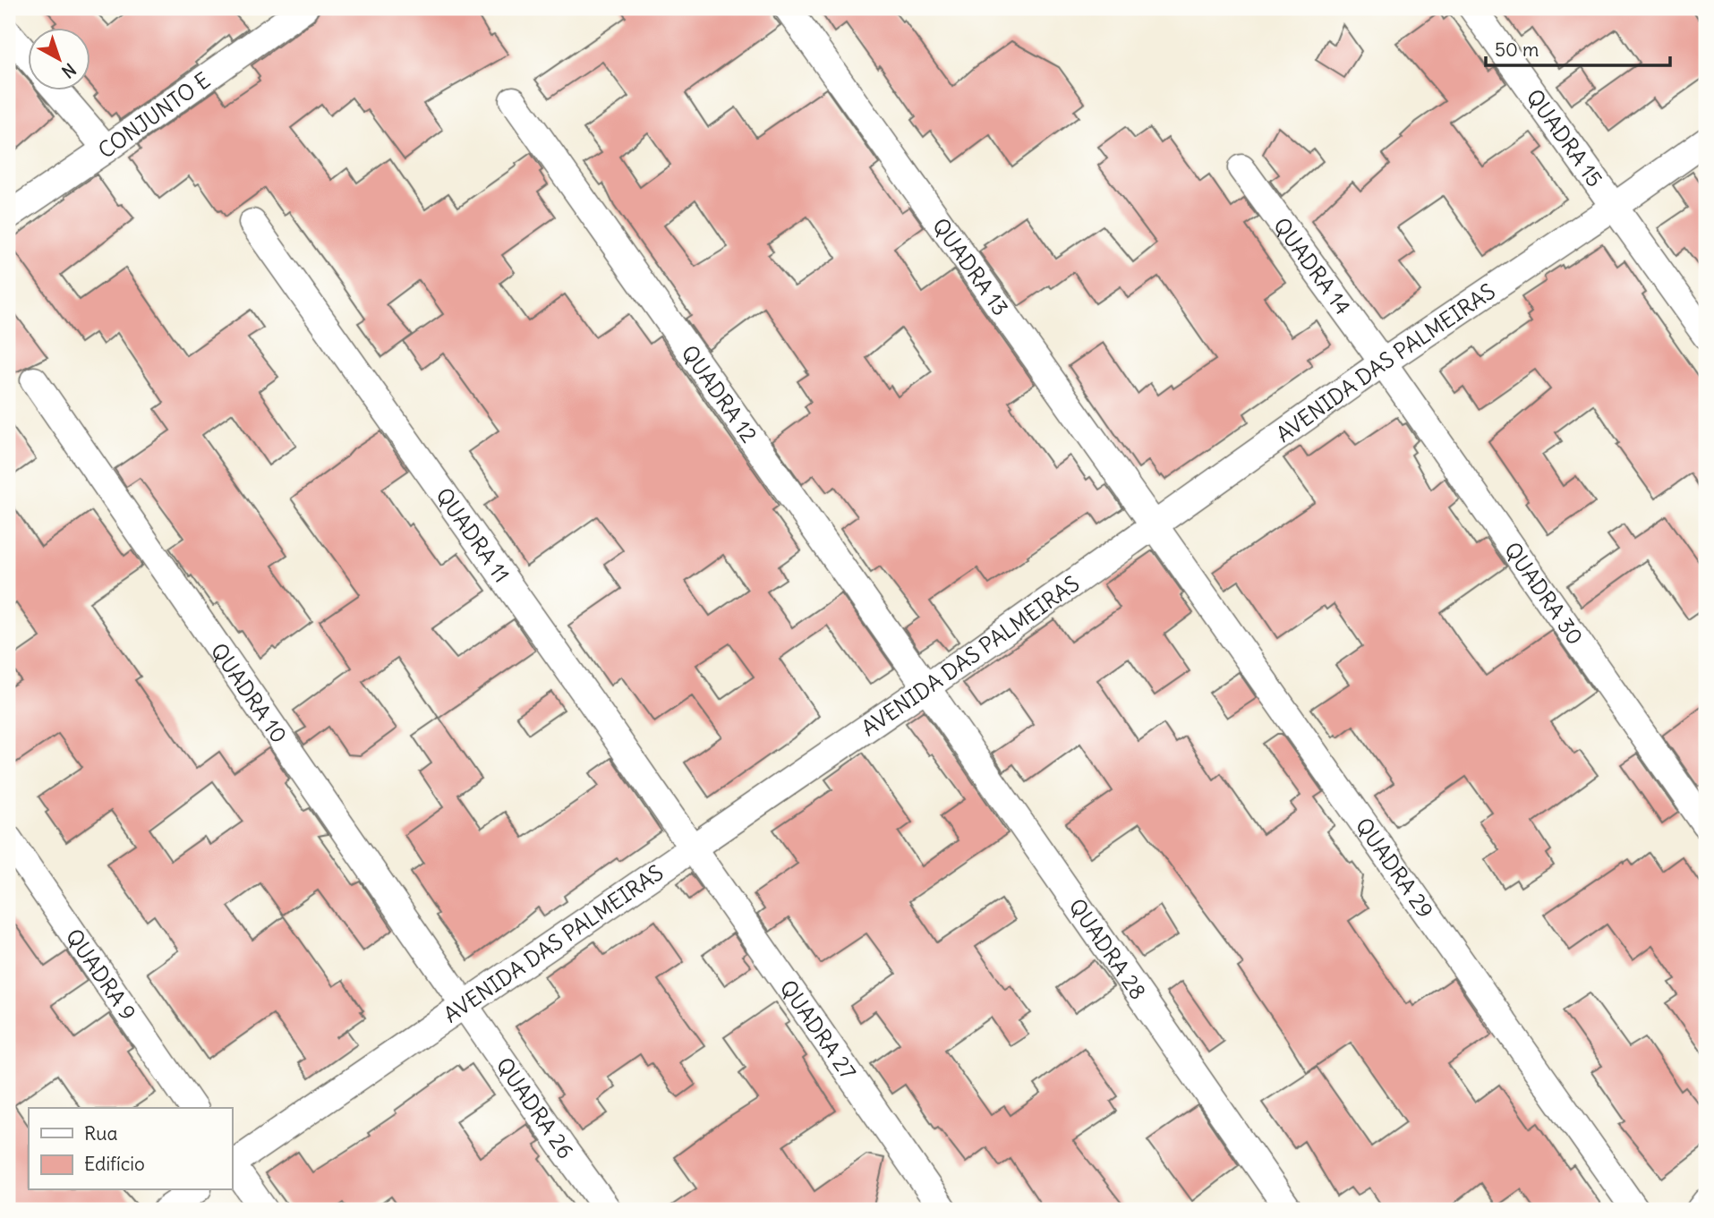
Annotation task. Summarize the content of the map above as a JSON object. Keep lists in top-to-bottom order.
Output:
{
  "streets": {
    "street": [
      "CONJUNTO E",
      "QUADRA 15",
      "QUADRA 13",
      "QUADRA 14",
      "AVENIDA DAS PALMEIRAS",
      "QUADRA 12",
      "QUADRA 11",
      "QUADRA 30",
      "QUADRA 10",
      "QUADRA 29",
      "QUADRA 28",
      "QUADRA 9",
      "QUADRA 27",
      "QUADRA 26"
    ]
  },
  "crossings": [
    ["QUADRA 15", "AVENIDA DAS PALMEIRAS"],
    ["QUADRA 13", "AVENIDA DAS PALMEIRAS"],
    ["QUADRA 13", "QUADRA 29"],
    ["QUADRA 14", "AVENIDA DAS PALMEIRAS"],
    ["QUADRA 14", "QUADRA 30"],
    ["AVENIDA DAS PALMEIRAS", "QUADRA 12"],
    ["AVENIDA DAS PALMEIRAS", "QUADRA 11"],
    ["AVENIDA DAS PALMEIRAS", "QUADRA 30"],
    ["AVENIDA DAS PALMEIRAS", "QUADRA 10"],
    ["AVENIDA DAS PALMEIRAS", "QUADRA 29"],
    ["AVENIDA DAS PALMEIRAS", "QUADRA 28"],
    ["AVENIDA DAS PALMEIRAS", "QUADRA 27"],
    ["AVENIDA DAS PALMEIRAS", "QUADRA 26"],
    ["QUADRA 12", "QUADRA 28"],
    ["QUADRA 11", "QUADRA 27"],
    ["QUADRA 10", "QUADRA 26"]
  ],
  "legend": ["Rua", "Edifício"],
  "scale_bar": "50 m",
  "north": "bottom right"
}
